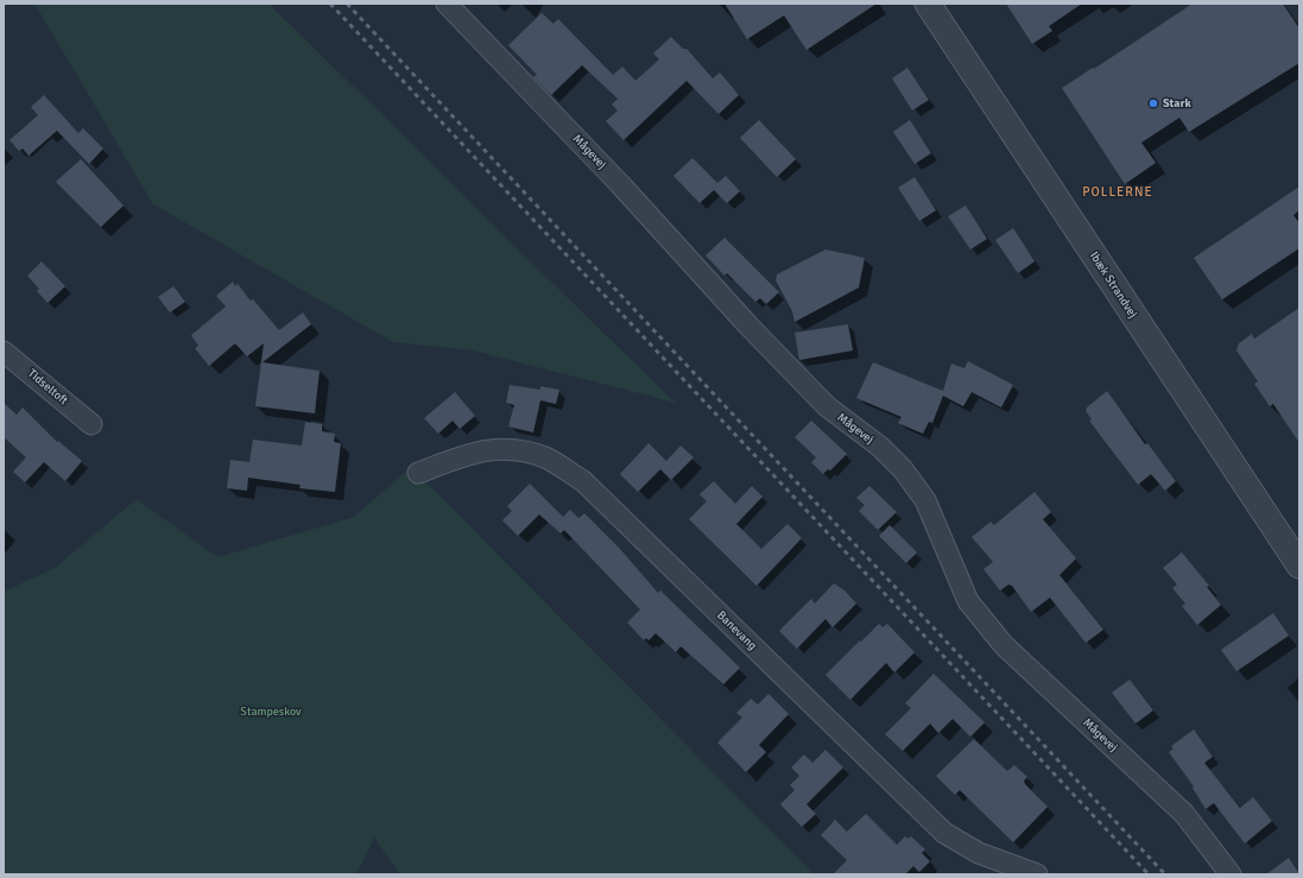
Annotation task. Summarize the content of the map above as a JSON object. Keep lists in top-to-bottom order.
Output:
{
  "streets": {
    "street": [
      "Mågevej",
      "Ibæk Strandvej",
      "Tidseltoft",
      "Banevang"
    ]
  },
  "districts": ["POLLERNE"],
  "parks": ["Stampeskov"],
  "places": ["Stark"]
}
